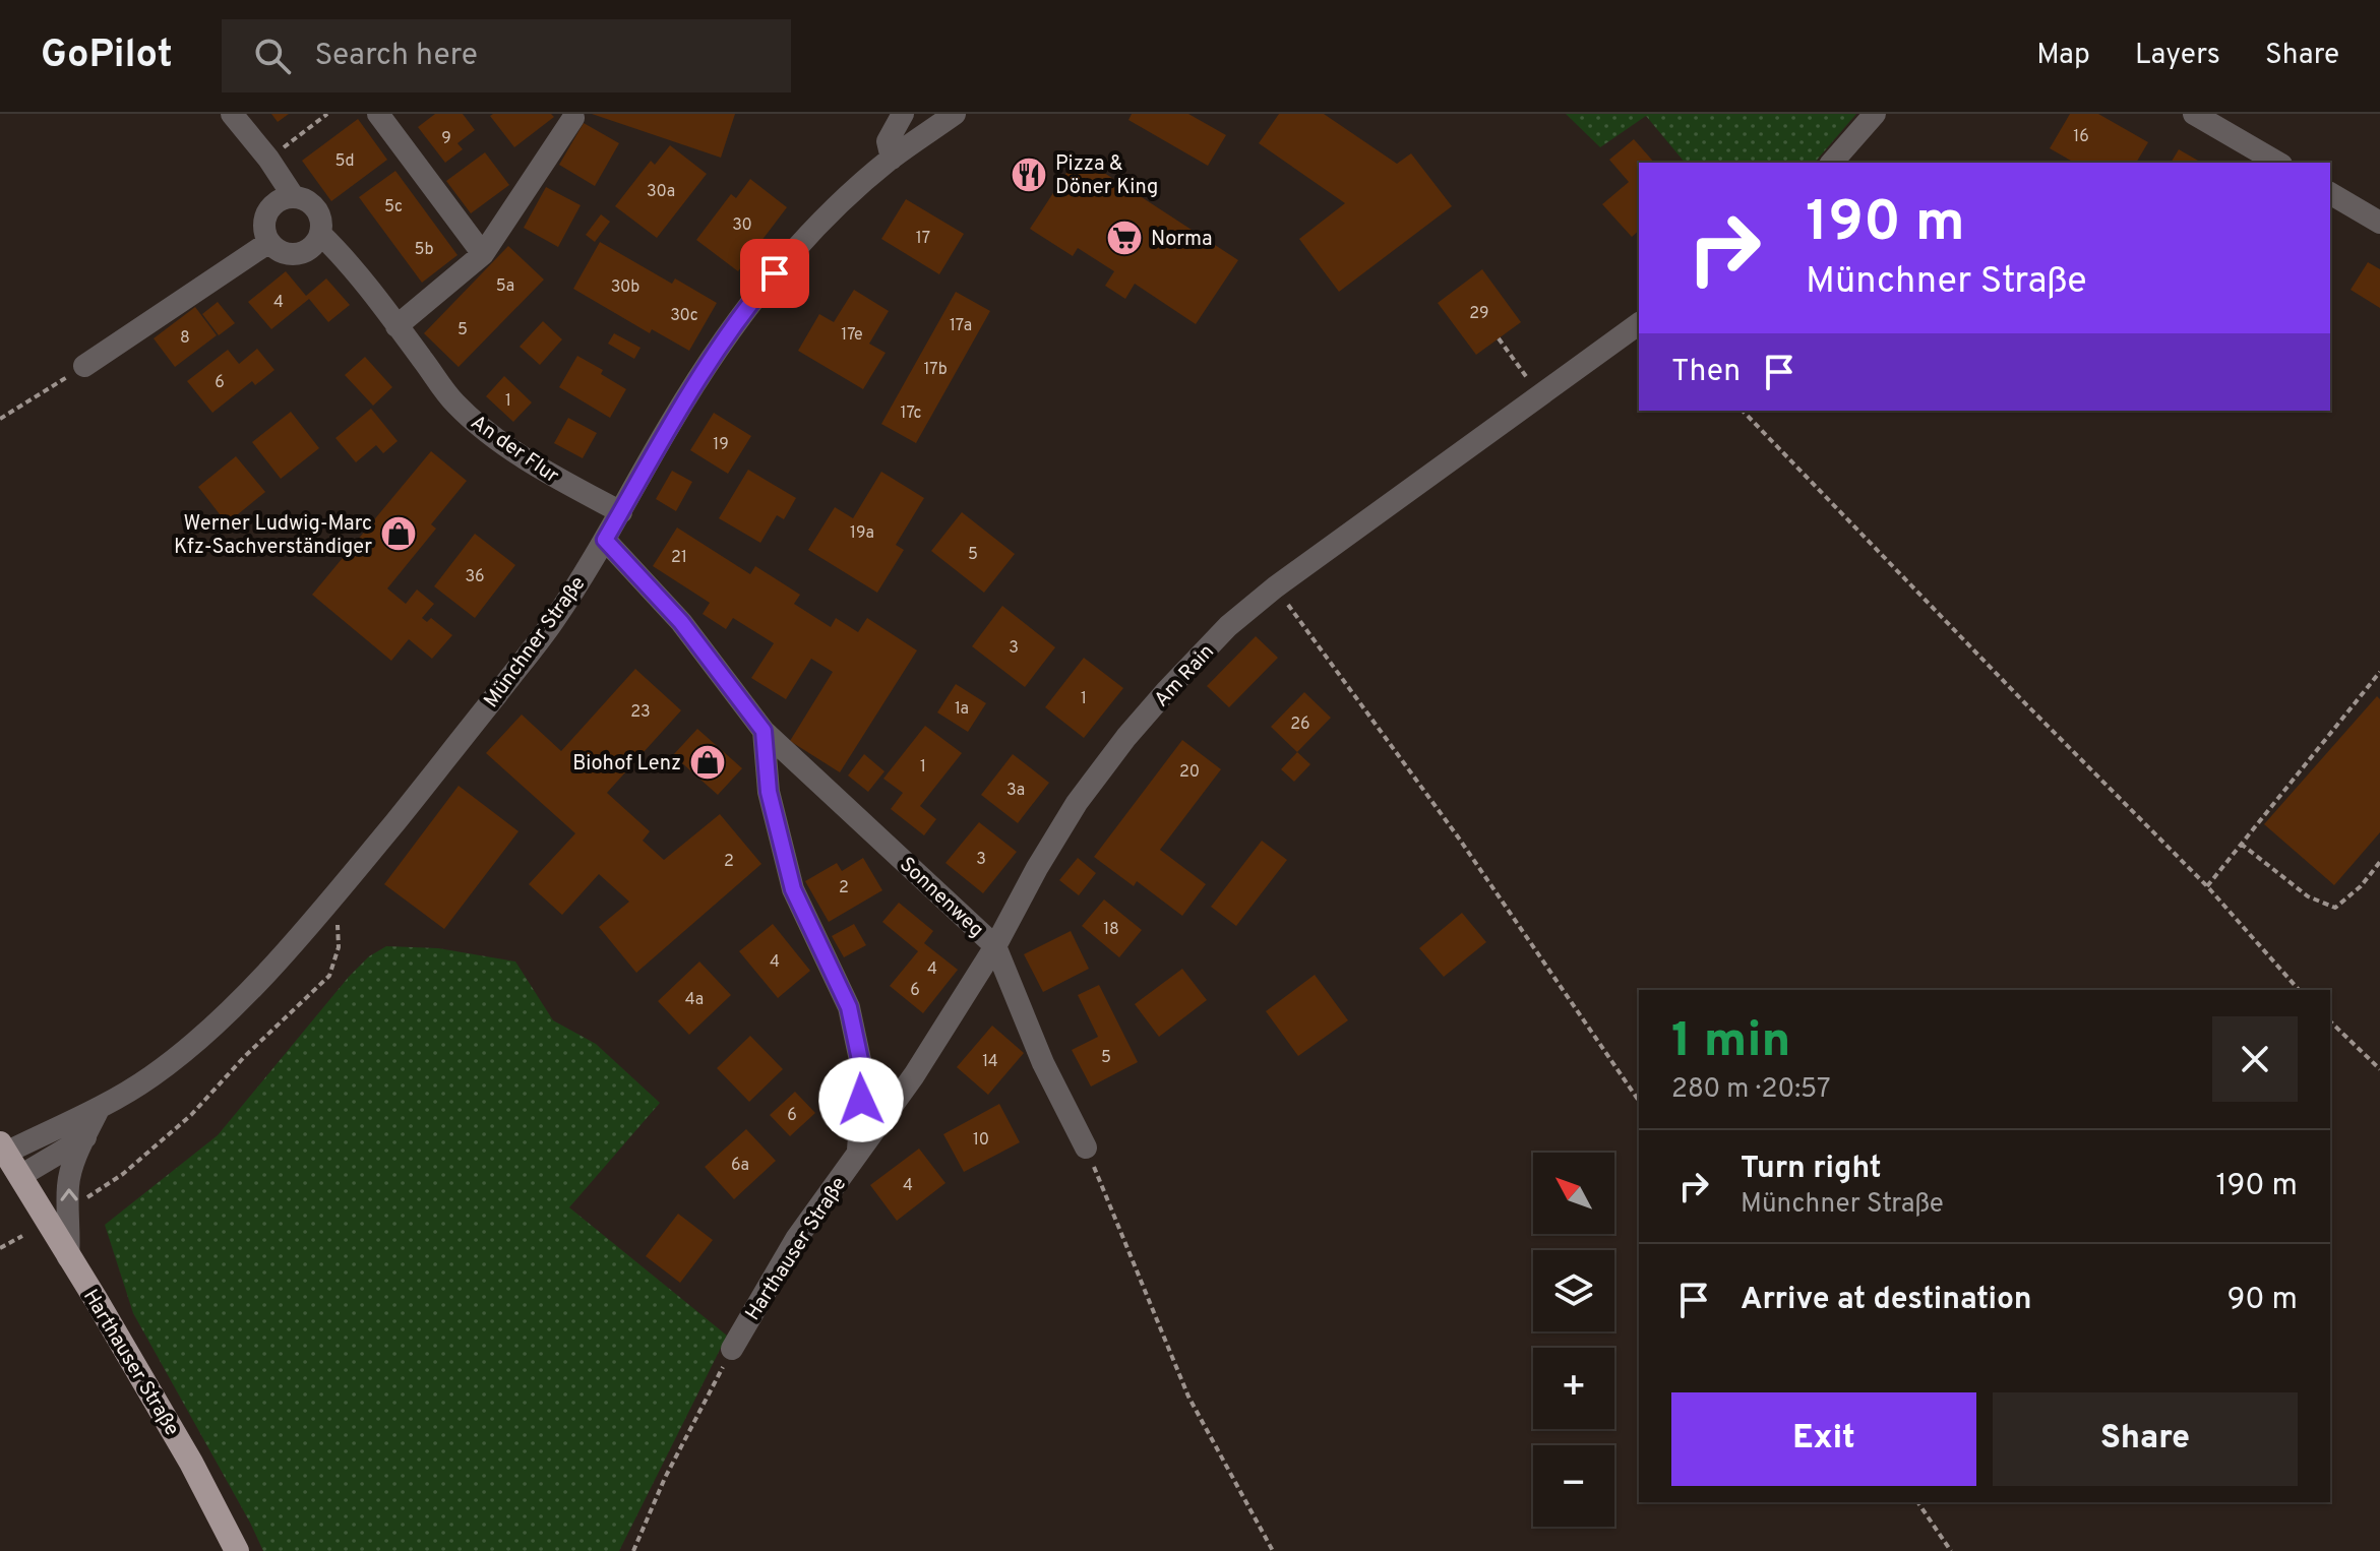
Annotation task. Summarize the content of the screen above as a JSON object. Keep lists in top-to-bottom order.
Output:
{
  "streets": {
    "main road": ["Harthauser Straße"],
    "street": [
      "An der Flur",
      "Münchner Straße",
      "Am Rain",
      "Sonnenweg"
    ]
  },
  "crossings": [
    ["An der Flur", "Münchner Straße"],
    ["Münchner Straße", "Harthauser Straße"],
    ["Am Rain", "Sonnenweg"],
    ["Am Rain", "Harthauser Straße"]
  ],
  "places": {
    "restaurant": ["Pizza & Döner King"],
    "supermarket": ["Norma"],
    "shop": ["Werner Ludwig-Marc Kfz-Sachverständiger", "Biohof Lenz"]
  },
  "house_numbers": [
    "16",
    "9",
    "5d",
    "30a",
    "5c",
    "30",
    "17",
    "5b",
    "5a",
    "30b",
    "4",
    "29",
    "30c",
    "17a",
    "5",
    "17e",
    "8",
    "17b",
    "6",
    "1",
    "17c",
    "19",
    "19a",
    "5",
    "21",
    "36",
    "3",
    "1",
    "1a",
    "23",
    "26",
    "1",
    "20",
    "3a",
    "3",
    "2",
    "2",
    "18",
    "4",
    "4",
    "6",
    "4a",
    "5",
    "14",
    "6",
    "10",
    "6a",
    "4"
  ],
  "north": "top left",
  "page": {
    "header": "GoPilot",
    "search": "Search here",
    "nav": ["Map", "Layers", "Share"],
    "turn": ["190 m", "Münchner Straße"],
    "then": "Then",
    "heading": ["1 min", "280 m · 20:57"],
    "list": [
      {
        "name": "Turn right",
        "note": "Münchner Straße",
        "value": "190 m"
      },
      {
        "name": "Arrive at destination",
        "value": "90 m"
      }
    ],
    "map_buttons": ["+", "−"],
    "buttons": ["Exit", "Share"]
  }
}
